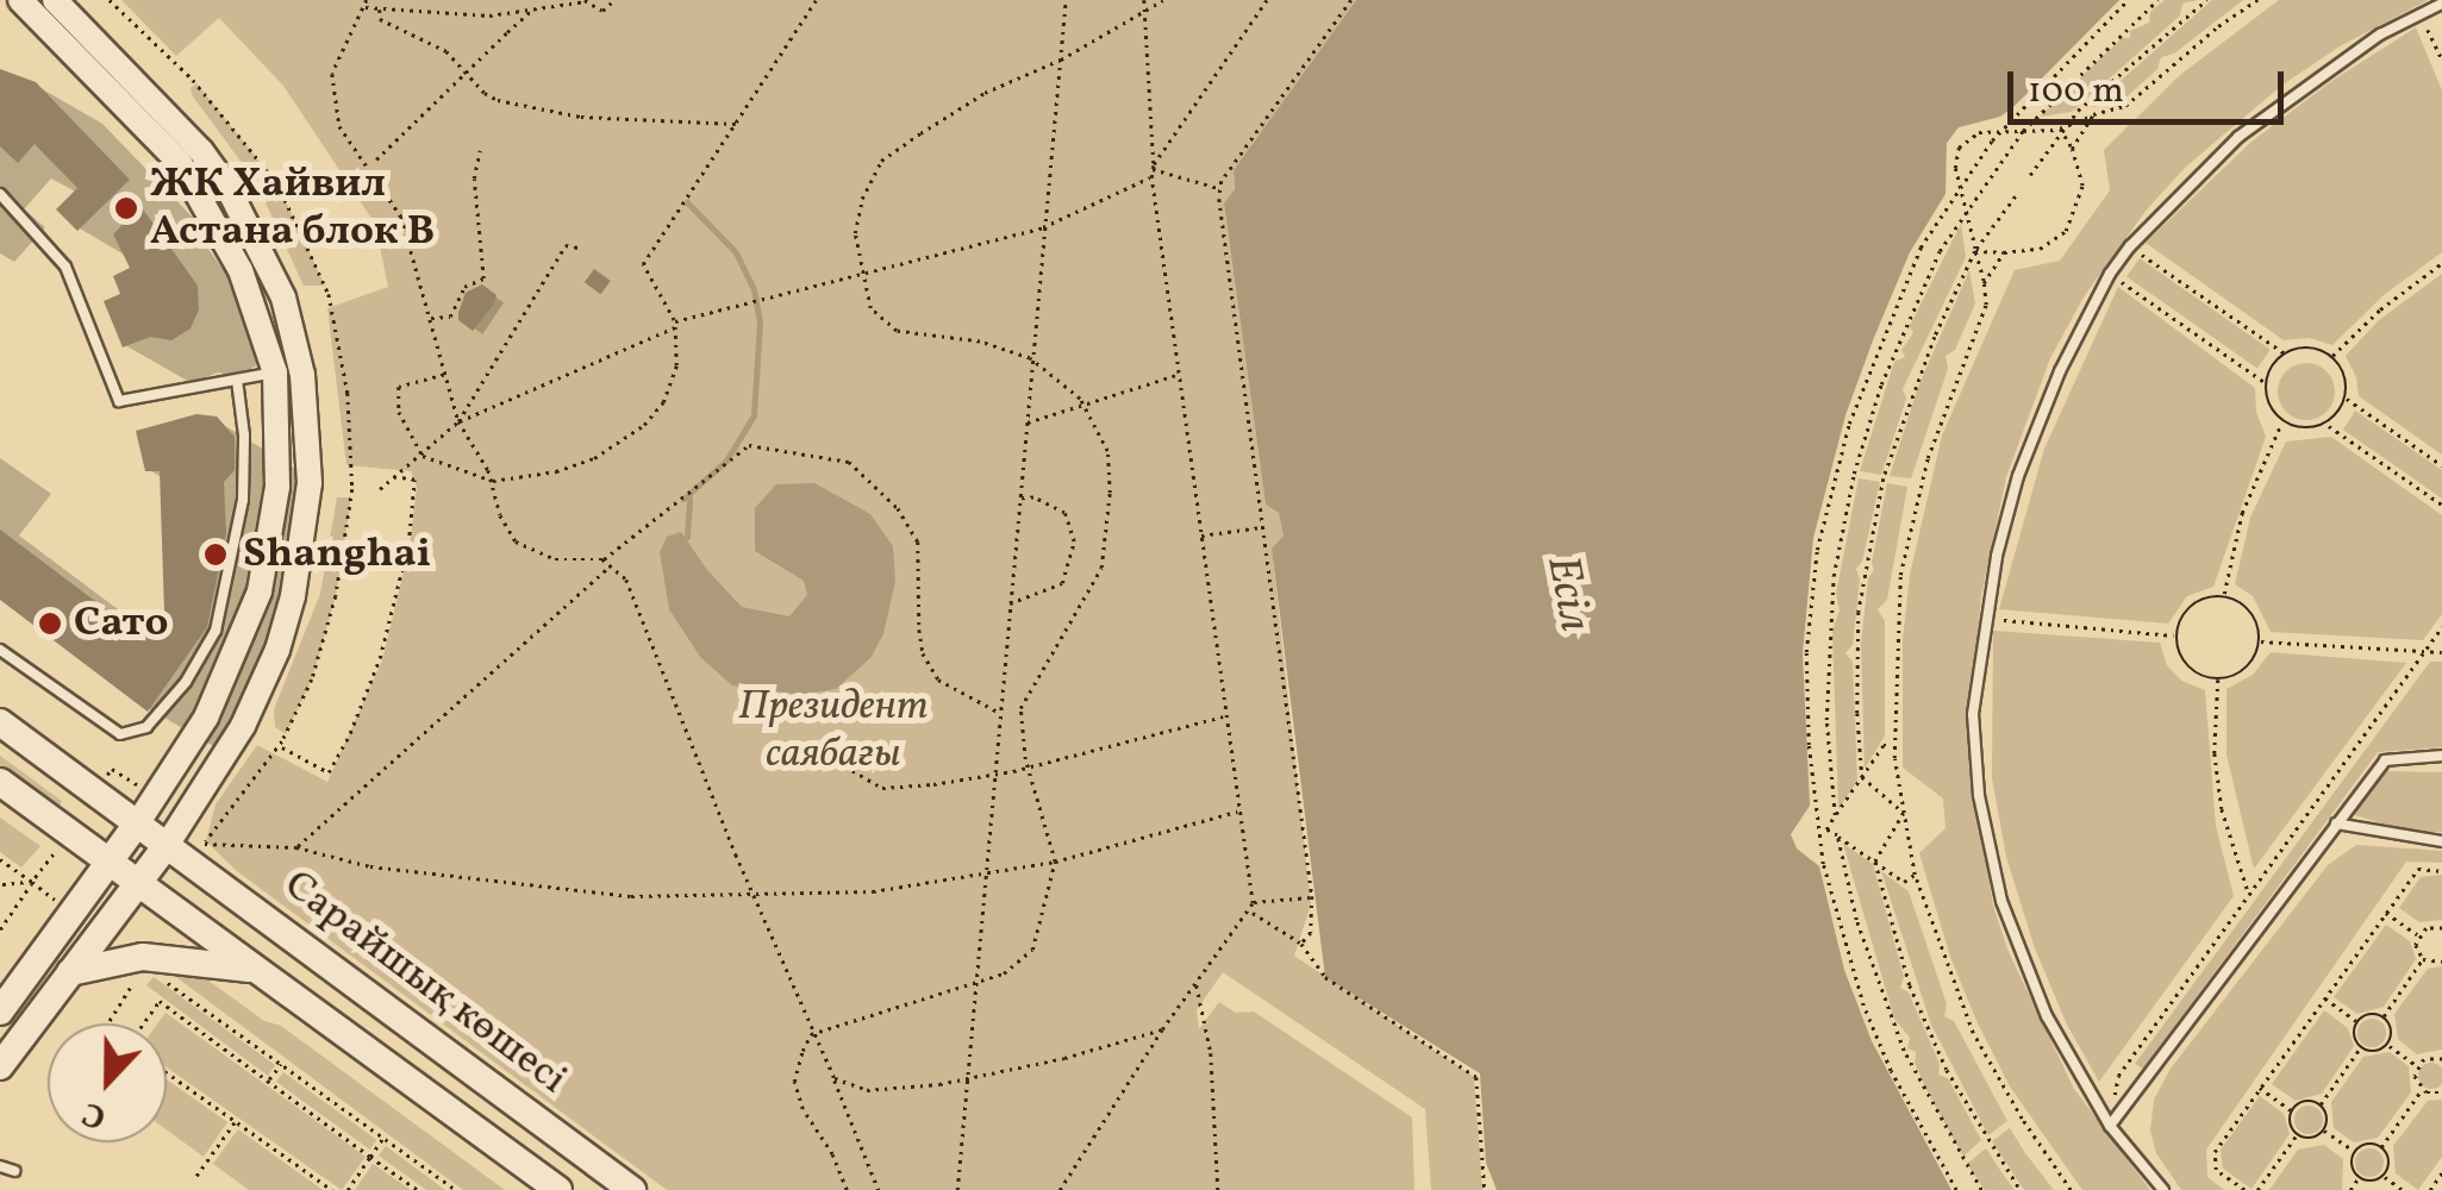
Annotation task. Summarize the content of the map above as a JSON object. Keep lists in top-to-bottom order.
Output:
{
  "streets": {
    "main road": ["Сарайшық көшесі"]
  },
  "water": ["Есіл"],
  "parks": ["Президент саябағы"],
  "places": ["ЖК Хайвил Астана блок B", "Shanghai", "Сато"],
  "scale_bar": "100 m",
  "north": "bottom"
}
